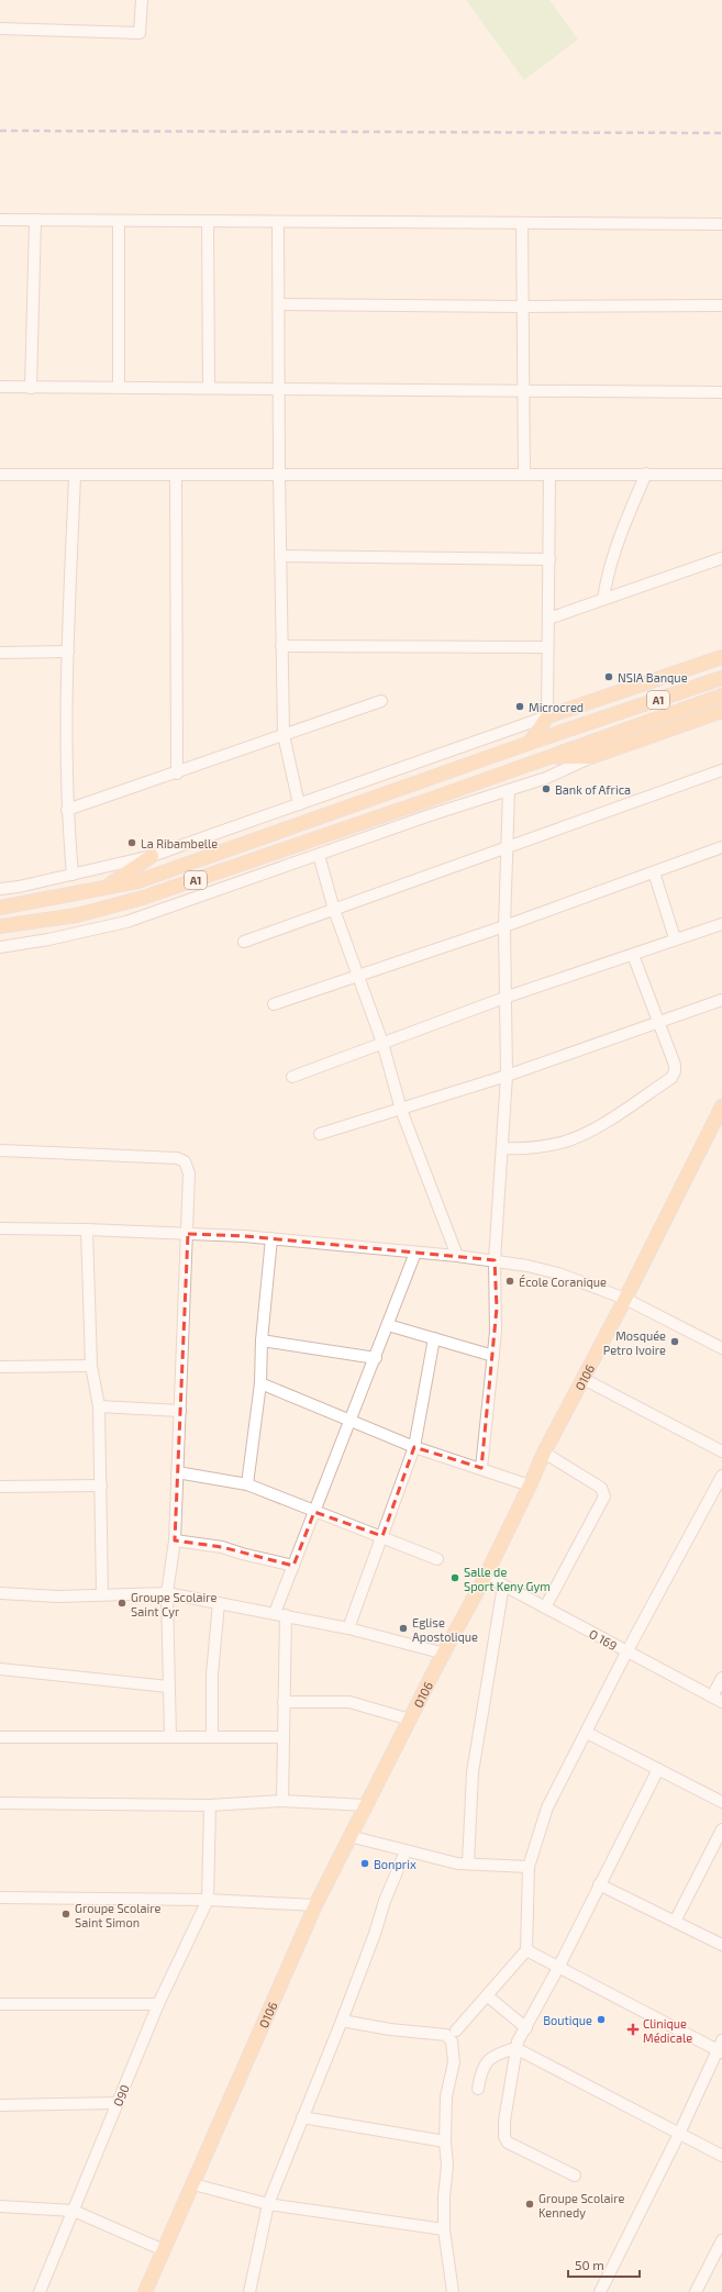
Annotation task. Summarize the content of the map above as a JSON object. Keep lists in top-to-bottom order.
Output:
{
  "streets": {
    "main road": ["A1", "O106"],
    "street": ["O 169", "O90"]
  },
  "crossings": [
    ["O106", "O 169"]
  ],
  "places": {
    "other": [
      "NSIA Banque",
      "Microcred",
      "Bank of Africa",
      "La Ribambelle",
      "École Coranique",
      "Mosquée Petro Ivoire",
      "Salle de Sport Keny Gym",
      "Groupe Scolaire Saint Cyr",
      "Eglise Apostolique",
      "Bonprix",
      "Groupe Scolaire Saint Simon",
      "Boutique",
      "Groupe Scolaire Kennedy"
    ],
    "health": ["Clinique Médicale"]
  },
  "scale_bar": "50 m"
}
